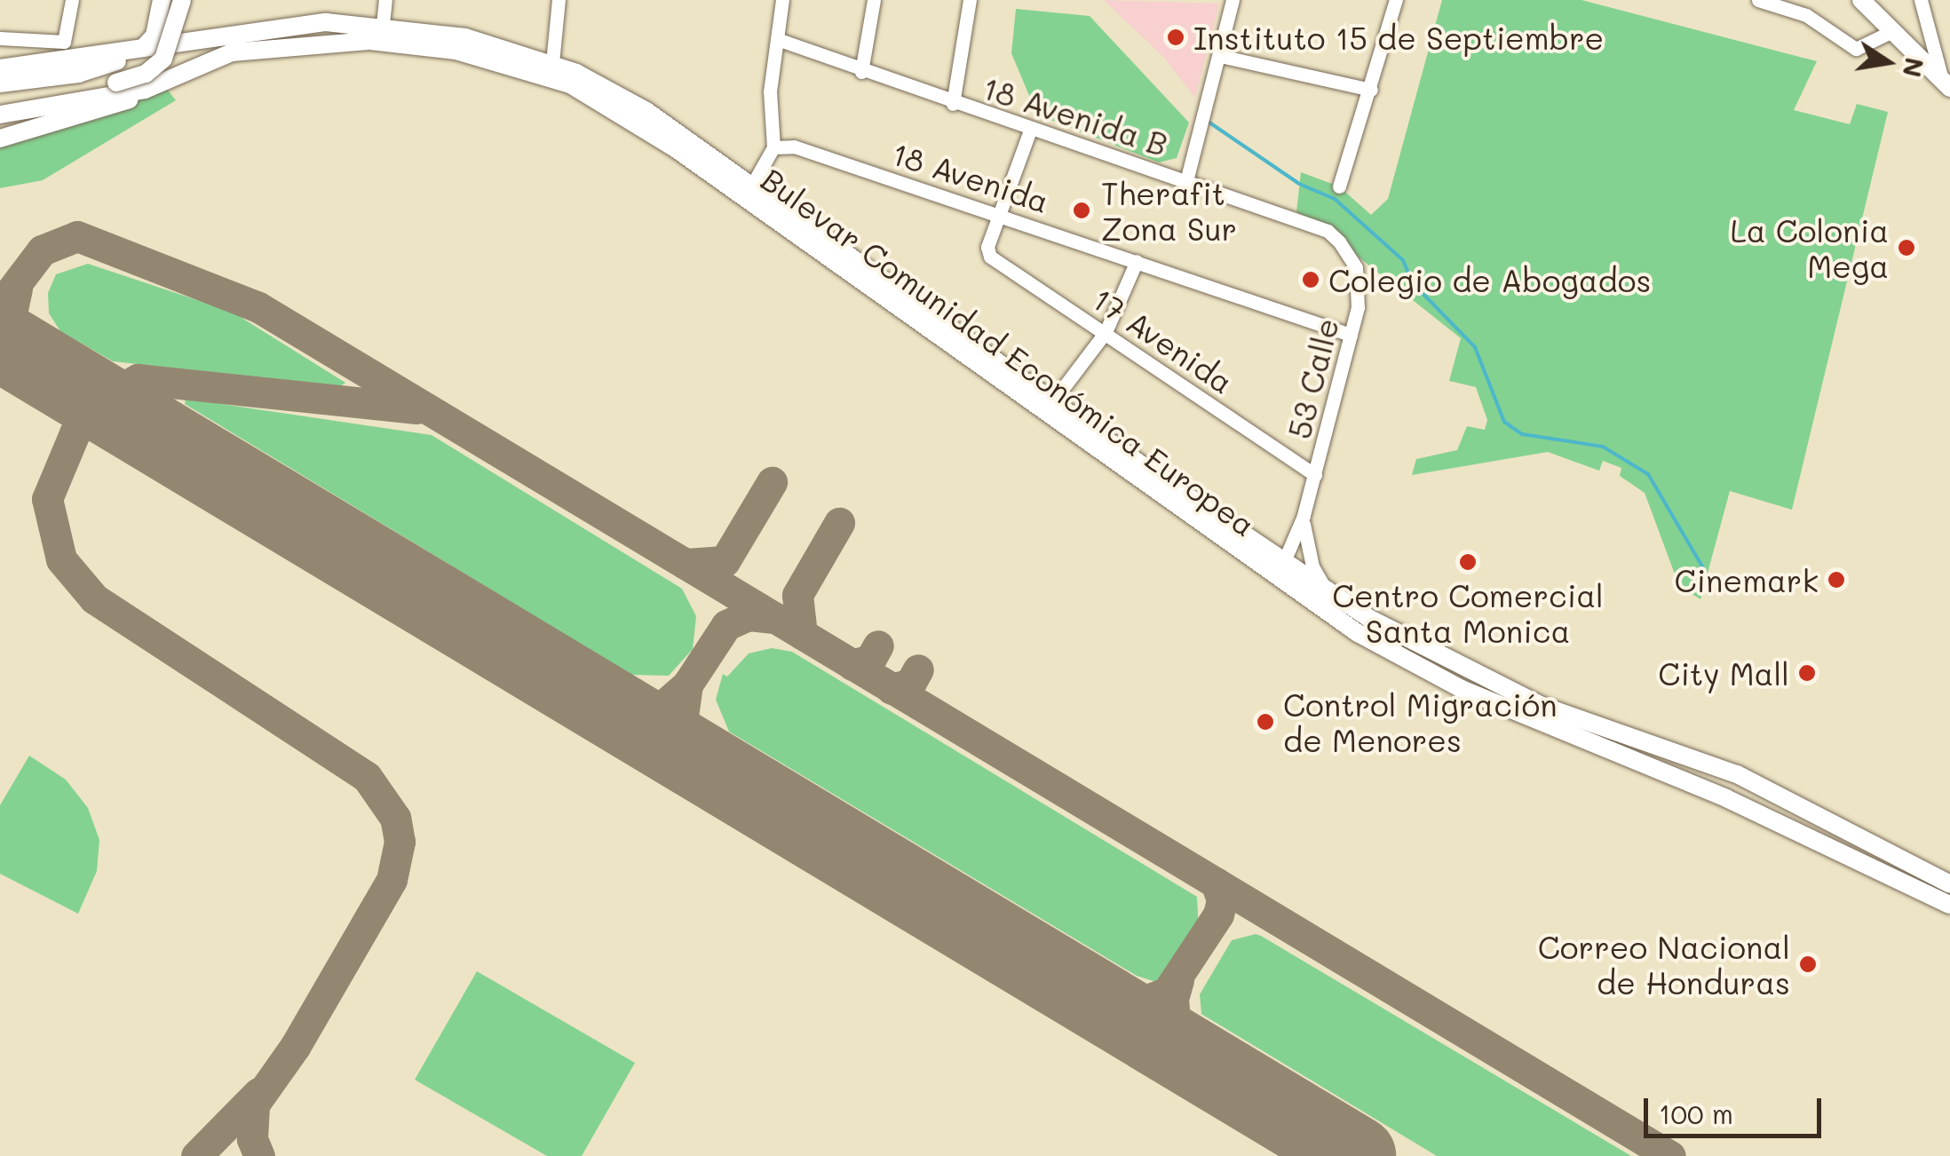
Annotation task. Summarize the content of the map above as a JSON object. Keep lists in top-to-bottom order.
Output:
{
  "streets": {
    "main road": ["Bulevar Comunidad Económica Europea"],
    "street": [
      "18 Avenida B",
      "18 Avenida",
      "17 Avenida",
      "53 Calle"
    ]
  },
  "crossings": [
    ["18 Avenida B", "53 Calle"],
    ["18 Avenida", "17 Avenida"],
    ["18 Avenida", "53 Calle"],
    ["17 Avenida", "53 Calle"],
    ["Bulevar Comunidad Económica Europea", "53 Calle"]
  ],
  "places": [
    "Instituto 15 de Septiembre",
    "Therafit Zona Sur",
    "La Colonia Mega",
    "Colegio de Abogados",
    "Centro Comercial Santa Monica",
    "Cinemark",
    "City Mall",
    "Control Migración de Menores",
    "Correo Nacional de Honduras"
  ],
  "scale_bar": "100 m",
  "north": "right"
}
